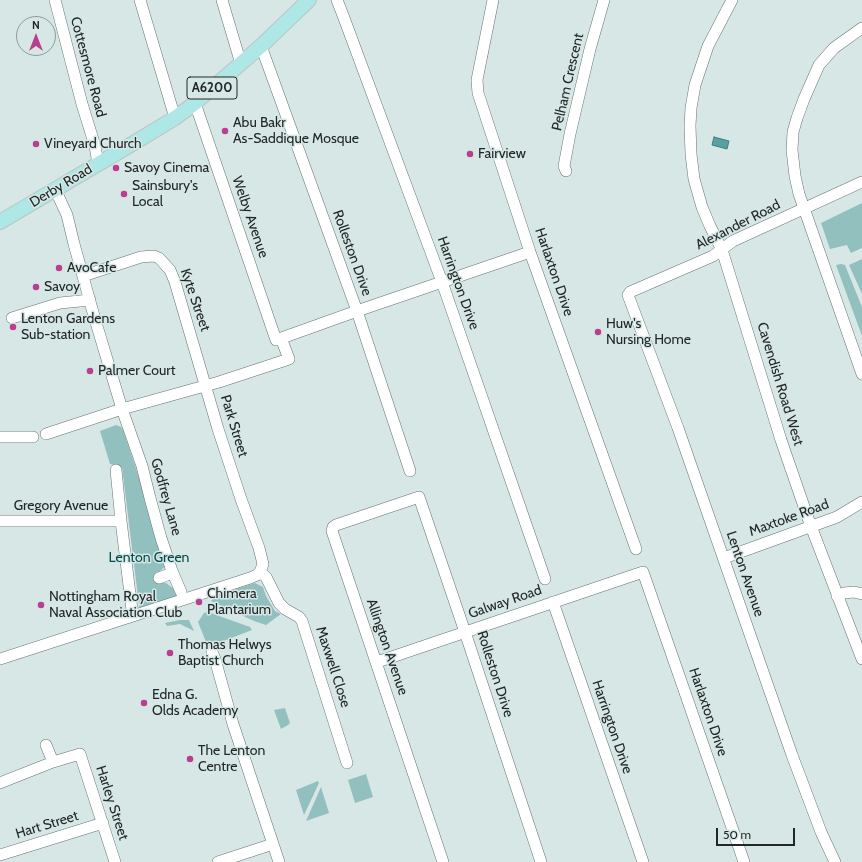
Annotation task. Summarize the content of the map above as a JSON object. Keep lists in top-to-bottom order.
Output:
{
  "streets": {
    "main road": ["A6200", "Derby Road"],
    "street": [
      "Cottesmore Road",
      "Pelham Crescent",
      "Welby Avenue",
      "Alexander Road",
      "Rolleston Drive",
      "Harlaxton Drive",
      "Harrington Drive",
      "Kyte Street",
      "Cavendish Road West",
      "Park Street",
      "Godfrey Lane",
      "Gregory Avenue",
      "Maxtoke Road",
      "Lenton Avenue",
      "Galway Road",
      "Allington Avenue",
      "Maxwell Close",
      "Harley Street",
      "Hart Street"
    ]
  },
  "crossings": [
    ["Cottesmore Road", "Derby Road"],
    ["Derby Road", "Welby Avenue"],
    ["Derby Road", "Rolleston Drive"],
    ["Welby Avenue", "Kyte Street"],
    ["Welby Avenue", "Park Street"],
    ["Alexander Road", "Cavendish Road West"],
    ["Alexander Road", "Lenton Avenue"],
    ["Rolleston Drive", "Galway Road"],
    ["Rolleston Drive", "Allington Avenue"],
    ["Harlaxton Drive", "Galway Road"],
    ["Harrington Drive", "Galway Road"],
    ["Kyte Street", "Park Street"],
    ["Cavendish Road West", "Maxtoke Road"],
    ["Park Street", "Godfrey Lane"],
    ["Park Street", "Maxwell Close"],
    ["Maxtoke Road", "Lenton Avenue"],
    ["Galway Road", "Allington Avenue"],
    ["Harley Street", "Hart Street"]
  ],
  "parks": ["Lenton Green"],
  "places": [
    "Abu Bakr As-Saddique Mosque",
    "Vineyard Church",
    "Fairview",
    "Savoy Cinema",
    "Sainsbury's Local",
    "AvoCafe",
    "Savoy",
    "Lenton Gardens Sub-station",
    "Huw's Nursing Home",
    "Palmer Court",
    "Chimera Plantarium",
    "Nottingham Royal Naval Association Club",
    "Thomas Helwys Baptist Church",
    "Edna G. Olds Academy",
    "The Lenton Centre"
  ],
  "scale_bar": "50 m",
  "north": "top"
}
